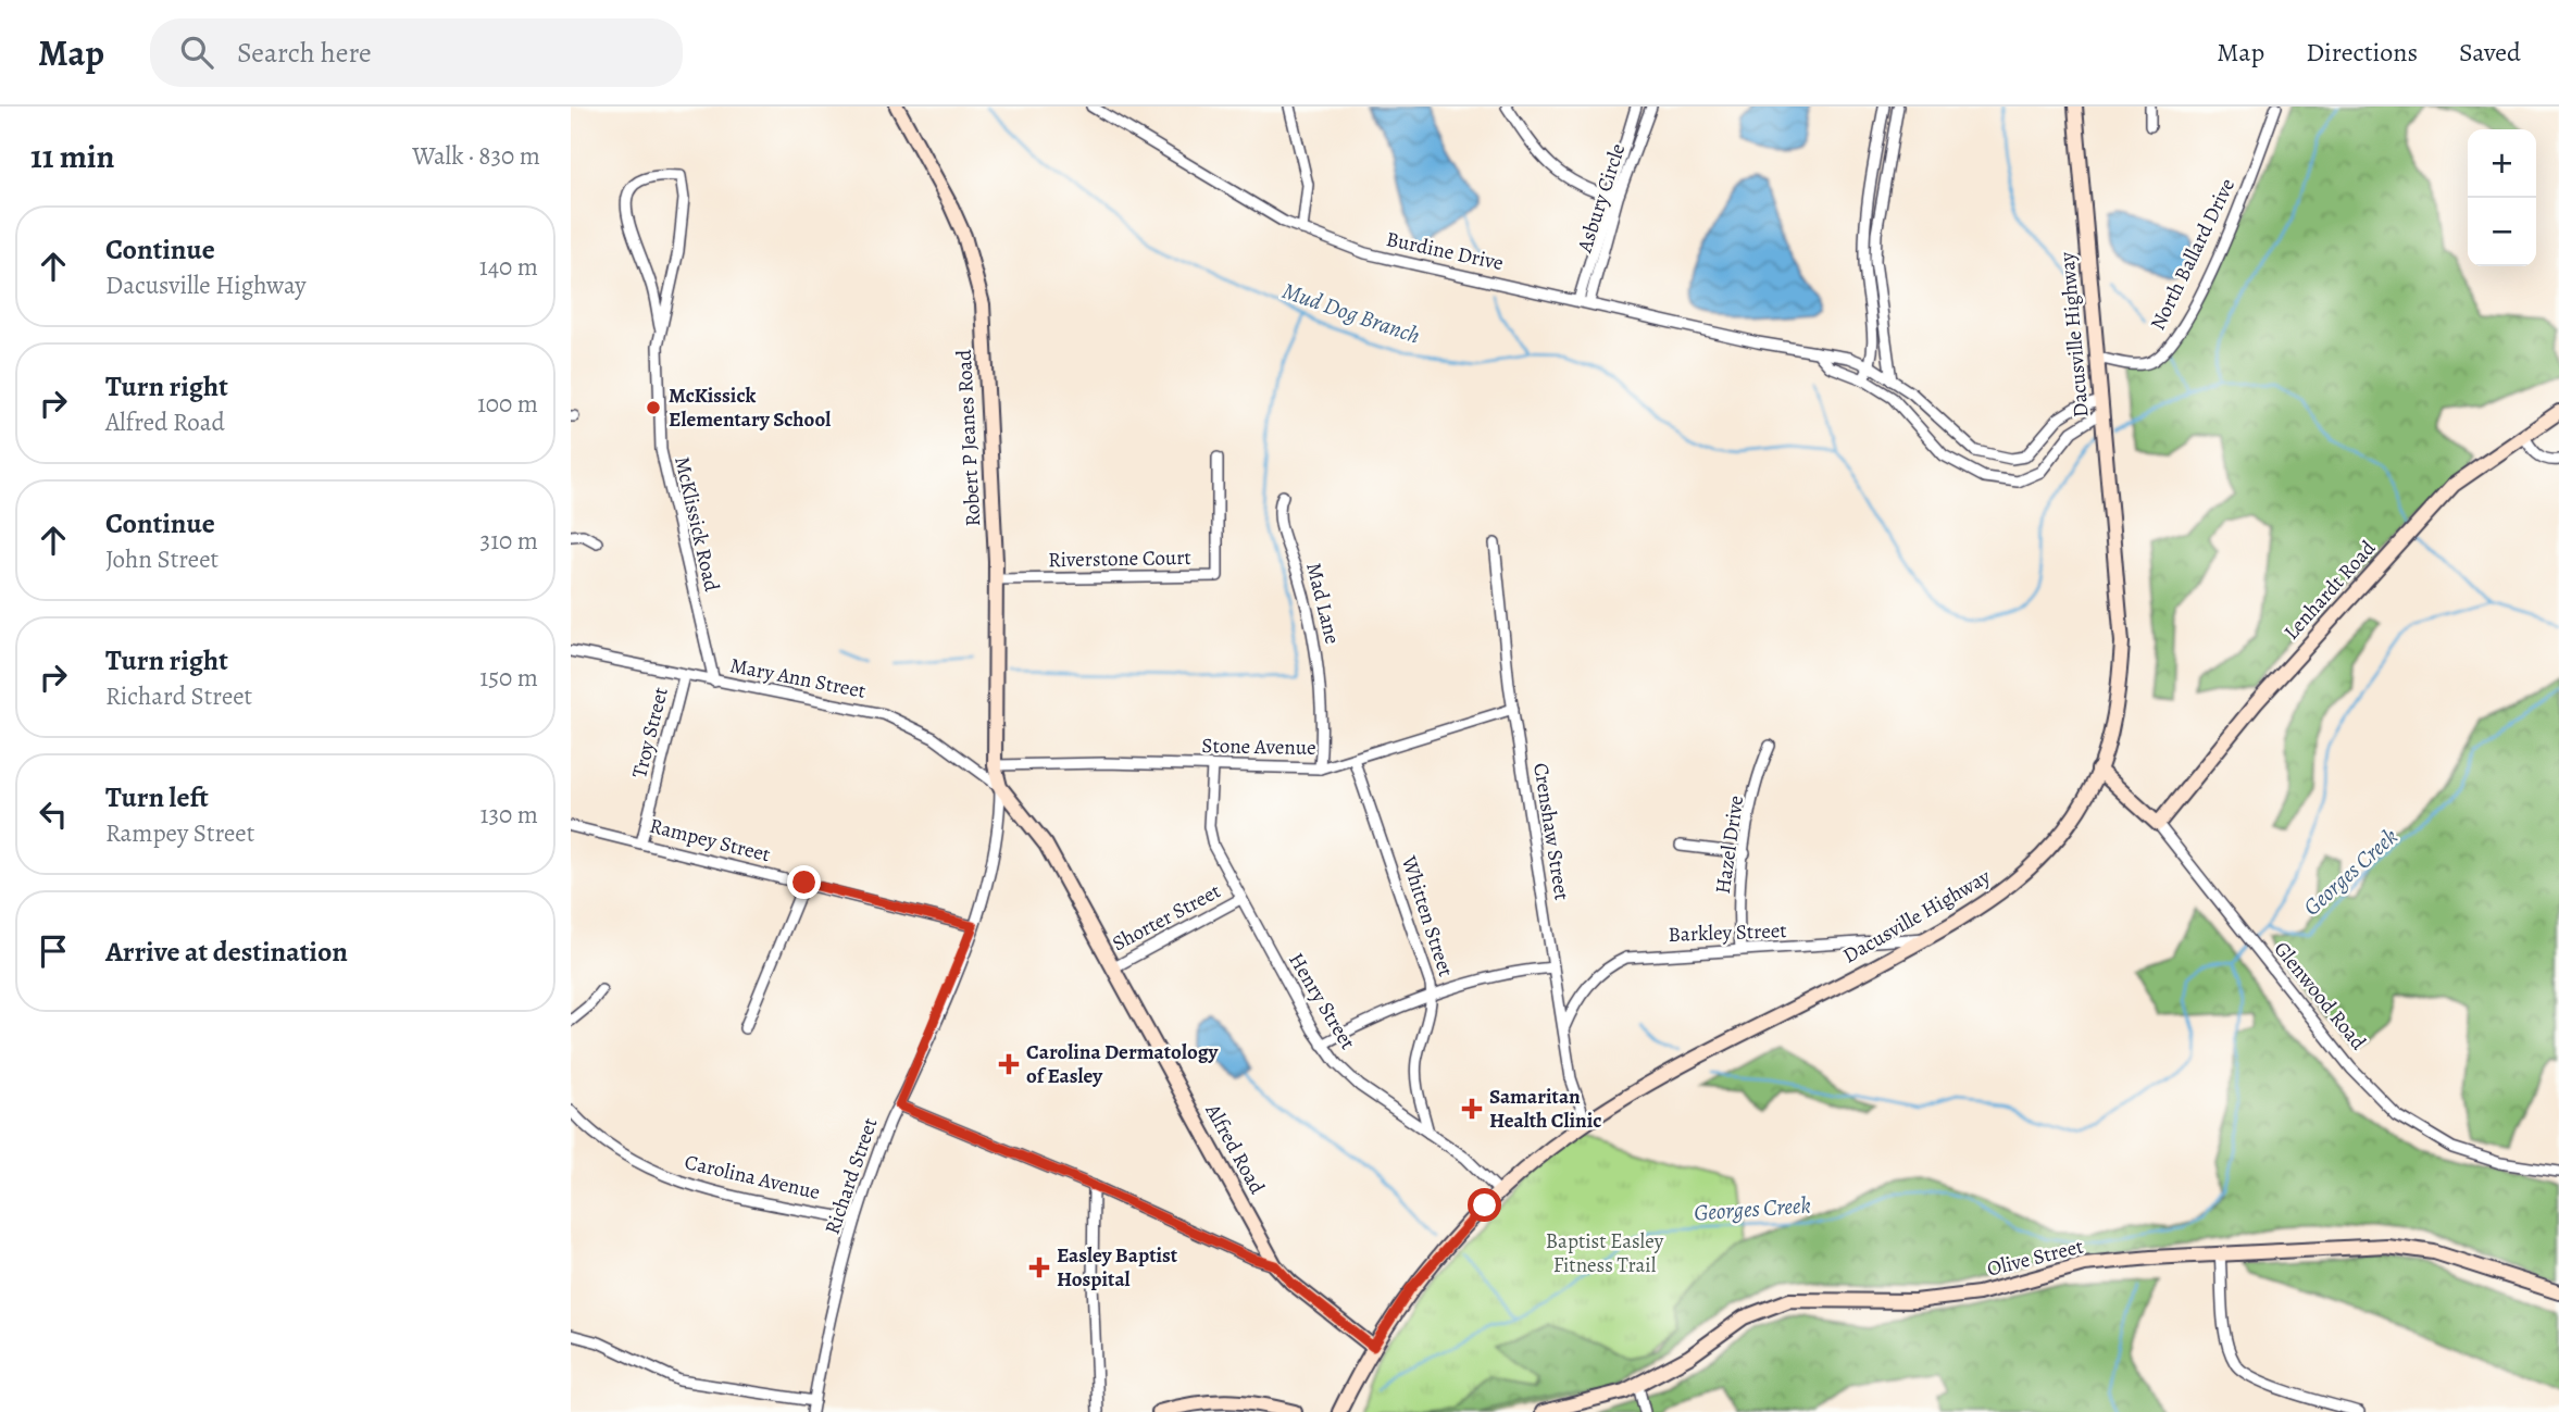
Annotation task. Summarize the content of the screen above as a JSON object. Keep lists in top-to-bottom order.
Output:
{
  "streets": {
    "street": [
      "Asbury Circle",
      "Burdine Drive",
      "North Ballard Drive",
      "Dacusville Highway",
      "Robert P Jeanes Road",
      "McKlissick Road",
      "Riverstone Court",
      "Lenhardt Road",
      "Mad Lane",
      "Mary Ann Street",
      "Troy Street",
      "Stone Avenue",
      "Crenshaw Street",
      "Rampey Street",
      "Hazel Drive",
      "Whitten Street",
      "Shorter Street",
      "Barkley Street",
      "Glenwood Road",
      "Henry Street",
      "Alfred Road",
      "Richard Street",
      "Carolina Avenue",
      "Olive Street"
    ]
  },
  "crossings": [
    ["Asbury Circle", "Burdine Drive"],
    ["Burdine Drive", "Dacusville Highway"],
    ["North Ballard Drive", "Dacusville Highway"],
    ["Dacusville Highway", "Crenshaw Street"],
    ["Dacusville Highway", "Barkley Street"],
    ["Dacusville Highway", "Glenwood Road"],
    ["Dacusville Highway", "Henry Street"],
    ["Dacusville Highway", "Alfred Road"],
    ["Robert P Jeanes Road", "Riverstone Court"],
    ["Robert P Jeanes Road", "Mary Ann Street"],
    ["Robert P Jeanes Road", "Stone Avenue"],
    ["Robert P Jeanes Road", "Alfred Road"],
    ["Robert P Jeanes Road", "Richard Street"],
    ["McKlissick Road", "Mary Ann Street"],
    ["Lenhardt Road", "Glenwood Road"],
    ["Mad Lane", "Stone Avenue"],
    ["Mary Ann Street", "Troy Street"],
    ["Mary Ann Street", "Alfred Road"],
    ["Mary Ann Street", "Richard Street"],
    ["Troy Street", "Rampey Street"],
    ["Stone Avenue", "Crenshaw Street"],
    ["Stone Avenue", "Whitten Street"],
    ["Stone Avenue", "Henry Street"],
    ["Crenshaw Street", "Barkley Street"],
    ["Rampey Street", "Richard Street"],
    ["Hazel Drive", "Barkley Street"],
    ["Whitten Street", "Henry Street"],
    ["Shorter Street", "Henry Street"],
    ["Shorter Street", "Alfred Road"],
    ["Alfred Road", "Richard Street"],
    ["Richard Street", "Carolina Avenue"]
  ],
  "water": ["Mud Dog Branch", "Georges Creek"],
  "parks": ["Baptist Easley Fitness Trail"],
  "places": {
    "other": ["McKissick Elementary School"],
    "health": ["Carolina Dermatology of Easley", "Samaritan Health Clinic", "Easley Baptist Hospital"]
  },
  "page": {
    "header": "Map",
    "search": "Search here",
    "nav": ["Map", "Directions", "Saved"],
    "heading": ["11 min", "Walk · 830 m"],
    "map_buttons": ["+", "−"],
    "list": [
      ["Continue", "Dacusville Highway", "140 m"],
      ["Turn right", "Alfred Road", "100 m"],
      ["Continue", "John Street", "310 m"],
      ["Turn right", "Richard Street", "150 m"],
      ["Turn left", "Rampey Street", "130 m"],
      "Arrive at destination"
    ]
  }
}
